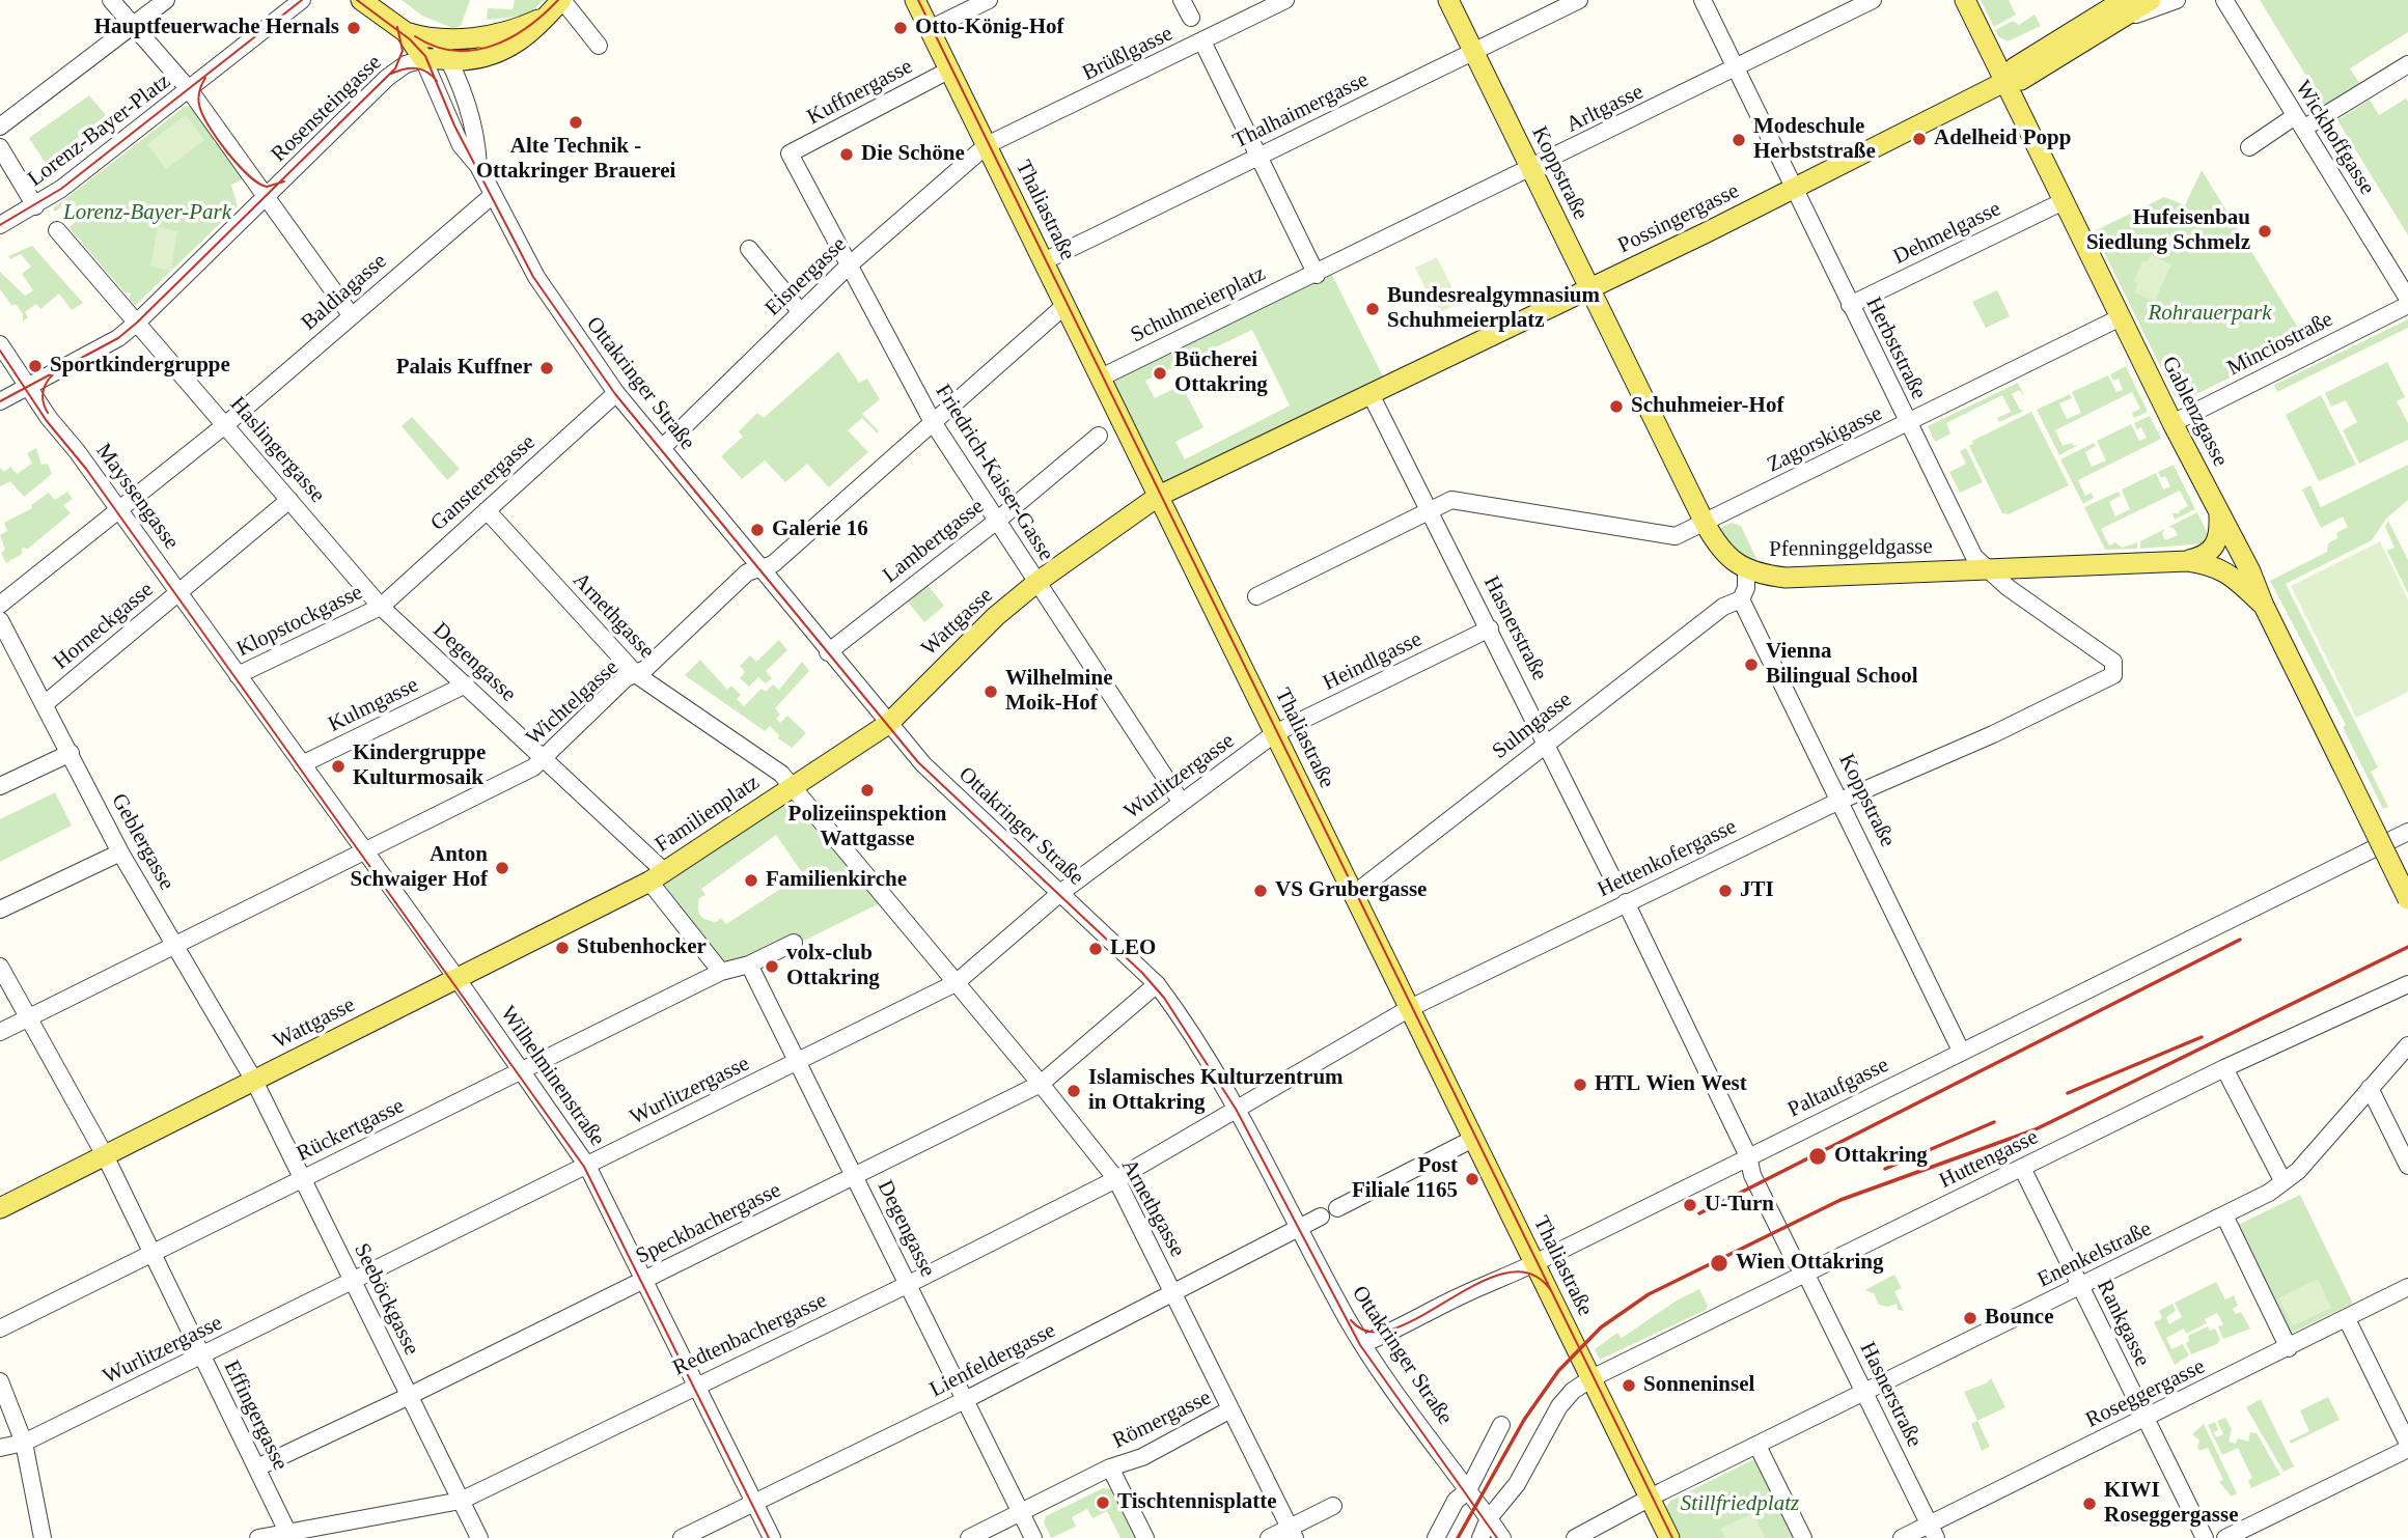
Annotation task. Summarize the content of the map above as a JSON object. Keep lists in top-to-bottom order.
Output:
{
  "streets": {
    "main road": [
      "Koppstraße",
      "Thaliastraße",
      "Possingergasse",
      "Gablenzgasse",
      "Pfenninggeldgasse",
      "Wattgasse",
      "Familienplatz"
    ],
    "street": [
      "Brüßlgasse",
      "Kuffnergasse",
      "Rosensteingasse",
      "Arltgasse",
      "Thalhaimergasse",
      "Lorenz-Bayer-Platz",
      "Wickhoffgasse",
      "Dehmelgasse",
      "Eisnergasse",
      "Baldiagasse",
      "Schuhmeierplatz",
      "Minciostraße",
      "Herbststraße",
      "Ottakringer Straße",
      "Zagorskigasse",
      "Haslingergasse",
      "Friedrich-Kaiser-Gasse",
      "Gansterergasse",
      "Mayssengasse",
      "Lambertgasse",
      "Arnethgasse",
      "Klopstockgasse",
      "Horneckgasse",
      "Hasnerstraße",
      "Heindlgasse",
      "Degengasse",
      "Wichtelgasse",
      "Kulmgasse",
      "Sulmgasse",
      "Wurlitzergasse",
      "Geblergasse",
      "Hettenkofergasse",
      "Wilhelminenstraße",
      "Paltaufgasse",
      "Rückertgasse",
      "Huttengasse",
      "Speckbachergasse",
      "Enenkelstraße",
      "Seeböckgasse",
      "Rankgasse",
      "Redtenbachergasse",
      "Lienfeldergasse",
      "Roseggergasse",
      "Effingergasse",
      "Römergasse"
    ]
  },
  "crossings": [
    ["Brüßlgasse", "Thaliastraße"],
    ["Brüßlgasse", "Eisnergasse"],
    ["Kuffnergasse", "Thaliastraße"],
    ["Kuffnergasse", "Friedrich-Kaiser-Gasse"],
    ["Rosensteingasse", "Lorenz-Bayer-Platz"],
    ["Rosensteingasse", "Ottakringer Straße"],
    ["Arltgasse", "Koppstraße"],
    ["Arltgasse", "Schuhmeierplatz"],
    ["Arltgasse", "Herbststraße"],
    ["Thalhaimergasse", "Koppstraße"],
    ["Thalhaimergasse", "Thaliastraße"],
    ["Koppstraße", "Possingergasse"],
    ["Koppstraße", "Zagorskigasse"],
    ["Koppstraße", "Pfenninggeldgasse"],
    ["Koppstraße", "Sulmgasse"],
    ["Koppstraße", "Hettenkofergasse"],
    ["Koppstraße", "Paltaufgasse"],
    ["Thaliastraße", "Eisnergasse"],
    ["Thaliastraße", "Schuhmeierplatz"],
    ["Thaliastraße", "Wattgasse"],
    ["Thaliastraße", "Heindlgasse"],
    ["Thaliastraße", "Wichtelgasse"],
    ["Thaliastraße", "Sulmgasse"],
    ["Thaliastraße", "Wurlitzergasse"],
    ["Thaliastraße", "Hettenkofergasse"],
    ["Thaliastraße", "Paltaufgasse"],
    ["Thaliastraße", "Huttengasse"],
    ["Possingergasse", "Herbststraße"],
    ["Possingergasse", "Gablenzgasse"],
    ["Possingergasse", "Hasnerstraße"],
    ["Dehmelgasse", "Herbststraße"],
    ["Dehmelgasse", "Gablenzgasse"],
    ["Eisnergasse", "Ottakringer Straße"],
    ["Eisnergasse", "Friedrich-Kaiser-Gasse"],
    ["Baldiagasse", "Ottakringer Straße"],
    ["Baldiagasse", "Haslingergasse"],
    ["Baldiagasse", "Mayssengasse"],
    ["Minciostraße", "Gablenzgasse"],
    ["Herbststraße", "Zagorskigasse"],
    ["Herbststraße", "Pfenninggeldgasse"],
    ["Herbststraße", "Hettenkofergasse"],
    ["Ottakringer Straße", "Gansterergasse"],
    ["Ottakringer Straße", "Lambertgasse"],
    ["Ottakringer Straße", "Wattgasse"],
    ["Ottakringer Straße", "Wichtelgasse"],
    ["Ottakringer Straße", "Wurlitzergasse"],
    ["Ottakringer Straße", "Hettenkofergasse"],
    ["Ottakringer Straße", "Paltaufgasse"],
    ["Ottakringer Straße", "Huttengasse"],
    ["Ottakringer Straße", "Speckbachergasse"],
    ["Ottakringer Straße", "Redtenbachergasse"],
    ["Ottakringer Straße", "Lienfeldergasse"],
    ["Gablenzgasse", "Zagorskigasse"],
    ["Gablenzgasse", "Pfenninggeldgasse"],
    ["Zagorskigasse", "Pfenninggeldgasse"],
    ["Haslingergasse", "Gansterergasse"],
    ["Haslingergasse", "Klopstockgasse"],
    ["Haslingergasse", "Horneckgasse"],
    ["Haslingergasse", "Degengasse"],
    ["Friedrich-Kaiser-Gasse", "Lambertgasse"],
    ["Friedrich-Kaiser-Gasse", "Wattgasse"],
    ["Friedrich-Kaiser-Gasse", "Wichtelgasse"],
    ["Friedrich-Kaiser-Gasse", "Wurlitzergasse"],
    ["Gansterergasse", "Arnethgasse"],
    ["Gansterergasse", "Klopstockgasse"],
    ["Gansterergasse", "Degengasse"],
    ["Mayssengasse", "Klopstockgasse"],
    ["Mayssengasse", "Horneckgasse"],
    ["Mayssengasse", "Wilhelminenstraße"],
    ["Arnethgasse", "Wattgasse"],
    ["Arnethgasse", "Wichtelgasse"],
    ["Arnethgasse", "Wurlitzergasse"],
    ["Arnethgasse", "Familienplatz"],
    ["Arnethgasse", "Speckbachergasse"],
    ["Arnethgasse", "Redtenbachergasse"],
    ["Arnethgasse", "Lienfeldergasse"],
    ["Arnethgasse", "Römergasse"],
    ["Klopstockgasse", "Degengasse"],
    ["Klopstockgasse", "Wilhelminenstraße"],
    ["Wattgasse", "Degengasse"],
    ["Wattgasse", "Familienplatz"],
    ["Wattgasse", "Geblergasse"],
    ["Wattgasse", "Wilhelminenstraße"],
    ["Wattgasse", "Seeböckgasse"],
    ["Wattgasse", "Effingergasse"],
    ["Horneckgasse", "Geblergasse"],
    ["Hasnerstraße", "Heindlgasse"],
    ["Hasnerstraße", "Sulmgasse"],
    ["Hasnerstraße", "Hettenkofergasse"],
    ["Hasnerstraße", "Paltaufgasse"],
    ["Hasnerstraße", "Huttengasse"],
    ["Hasnerstraße", "Enenkelstraße"],
    ["Hasnerstraße", "Roseggergasse"],
    ["Heindlgasse", "Wurlitzergasse"],
    ["Degengasse", "Wichtelgasse"],
    ["Degengasse", "Kulmgasse"],
    ["Degengasse", "Wurlitzergasse"],
    ["Degengasse", "Familienplatz"],
    ["Degengasse", "Speckbachergasse"],
    ["Degengasse", "Redtenbachergasse"],
    ["Degengasse", "Lienfeldergasse"],
    ["Degengasse", "Römergasse"],
    ["Wichtelgasse", "Geblergasse"],
    ["Wichtelgasse", "Wilhelminenstraße"],
    ["Wichtelgasse", "Effingergasse"],
    ["Kulmgasse", "Wilhelminenstraße"],
    ["Wurlitzergasse", "Wilhelminenstraße"],
    ["Wurlitzergasse", "Seeböckgasse"],
    ["Wurlitzergasse", "Effingergasse"],
    ["Familienplatz", "Rückertgasse"],
    ["Geblergasse", "Seeböckgasse"],
    ["Hettenkofergasse", "Redtenbachergasse"],
    ["Wilhelminenstraße", "Rückertgasse"],
    ["Wilhelminenstraße", "Speckbachergasse"],
    ["Wilhelminenstraße", "Redtenbachergasse"],
    ["Wilhelminenstraße", "Lienfeldergasse"],
    ["Rückertgasse", "Seeböckgasse"],
    ["Rückertgasse", "Effingergasse"],
    ["Huttengasse", "Rankgasse"],
    ["Speckbachergasse", "Seeböckgasse"],
    ["Speckbachergasse", "Effingergasse"],
    ["Enenkelstraße", "Rankgasse"],
    ["Seeböckgasse", "Redtenbachergasse"],
    ["Rankgasse", "Roseggergasse"],
    ["Redtenbachergasse", "Effingergasse"]
  ],
  "parks": ["Lorenz-Bayer-Park", "Rohrauerpark", "Stillfriedplatz"],
  "places": [
    "Hauptfeuerwache Hernals",
    "Otto-König-Hof",
    "Alte Technik - Ottakringer Brauerei",
    "Adelheid Popp",
    "Modeschule Herbststraße",
    "Die Schöne",
    "Hufeisenbau Siedlung Schmelz",
    "Bundesrealgymnasium Schuhmeierplatz",
    "Sportkindergruppe",
    "Palais Kuffner",
    "Bücherei Ottakring",
    "Schuhmeier-Hof",
    "Galerie 16",
    "Vienna Bilingual School",
    "Wilhelmine Moik-Hof",
    "Kindergruppe Kulturmosaik",
    "Polizeiinspektion Wattgasse",
    "Anton Schwaiger Hof",
    "Familienkirche",
    "VS Grubergasse",
    "JTI",
    "Stubenhocker",
    "LEO",
    "volx-club Ottakring",
    "HTL Wien West",
    "Islamisches Kulturzentrum in Ottakring",
    "Ottakring",
    "Post Filiale 1165",
    "U-Turn",
    "Wien Ottakring",
    "Bounce",
    "Sonneninsel",
    "Tischtennisplatte",
    "KIWI Roseggergasse"
  ]
}
